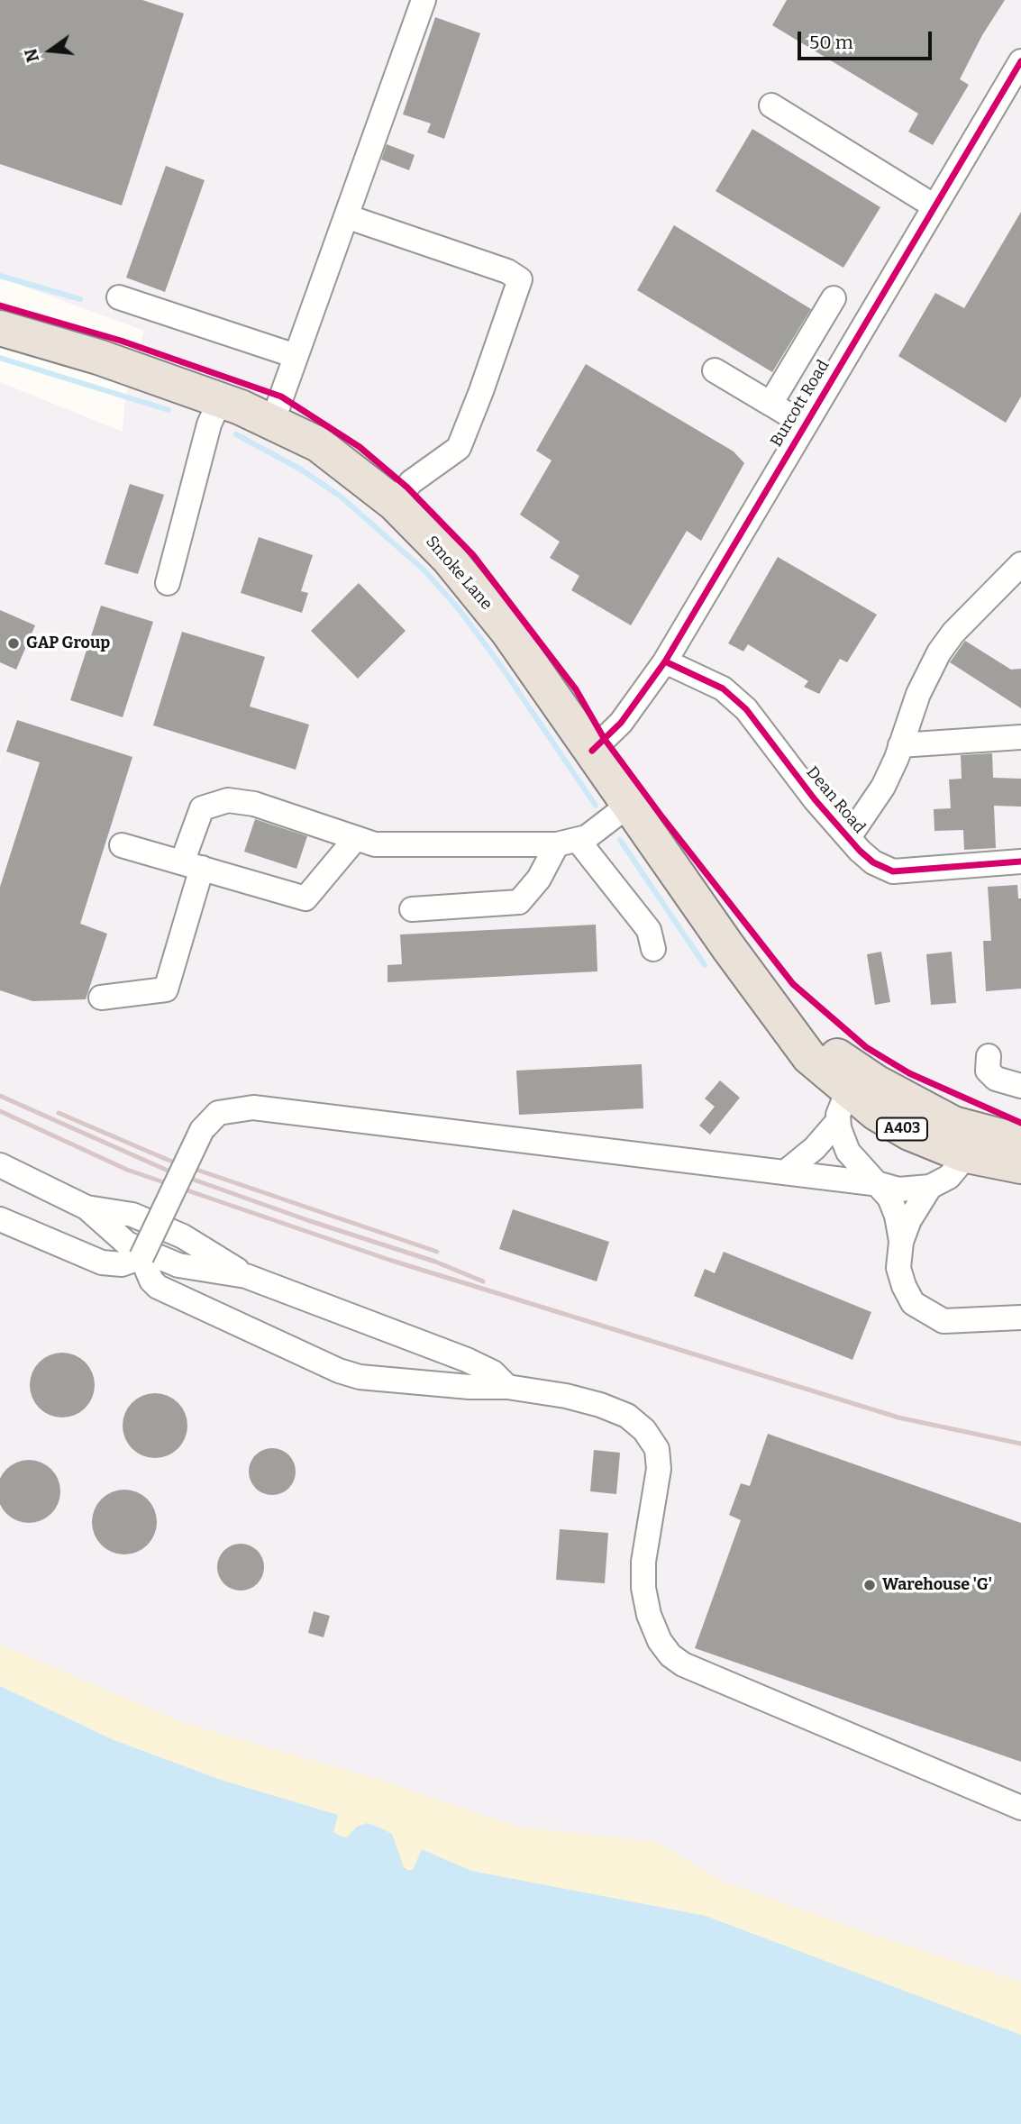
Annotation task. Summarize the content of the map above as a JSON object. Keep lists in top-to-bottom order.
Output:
{
  "streets": {
    "highway": ["Smoke Lane", "A403"],
    "street": ["Burcott Road", "Dean Road"]
  },
  "crossings": [
    ["Burcott Road", "Smoke Lane"],
    ["Burcott Road", "Dean Road"],
    ["Smoke Lane", "A403"]
  ],
  "places": ["GAP Group", "Warehouse 'G'"],
  "scale_bar": "50 m",
  "north": "left"
}
